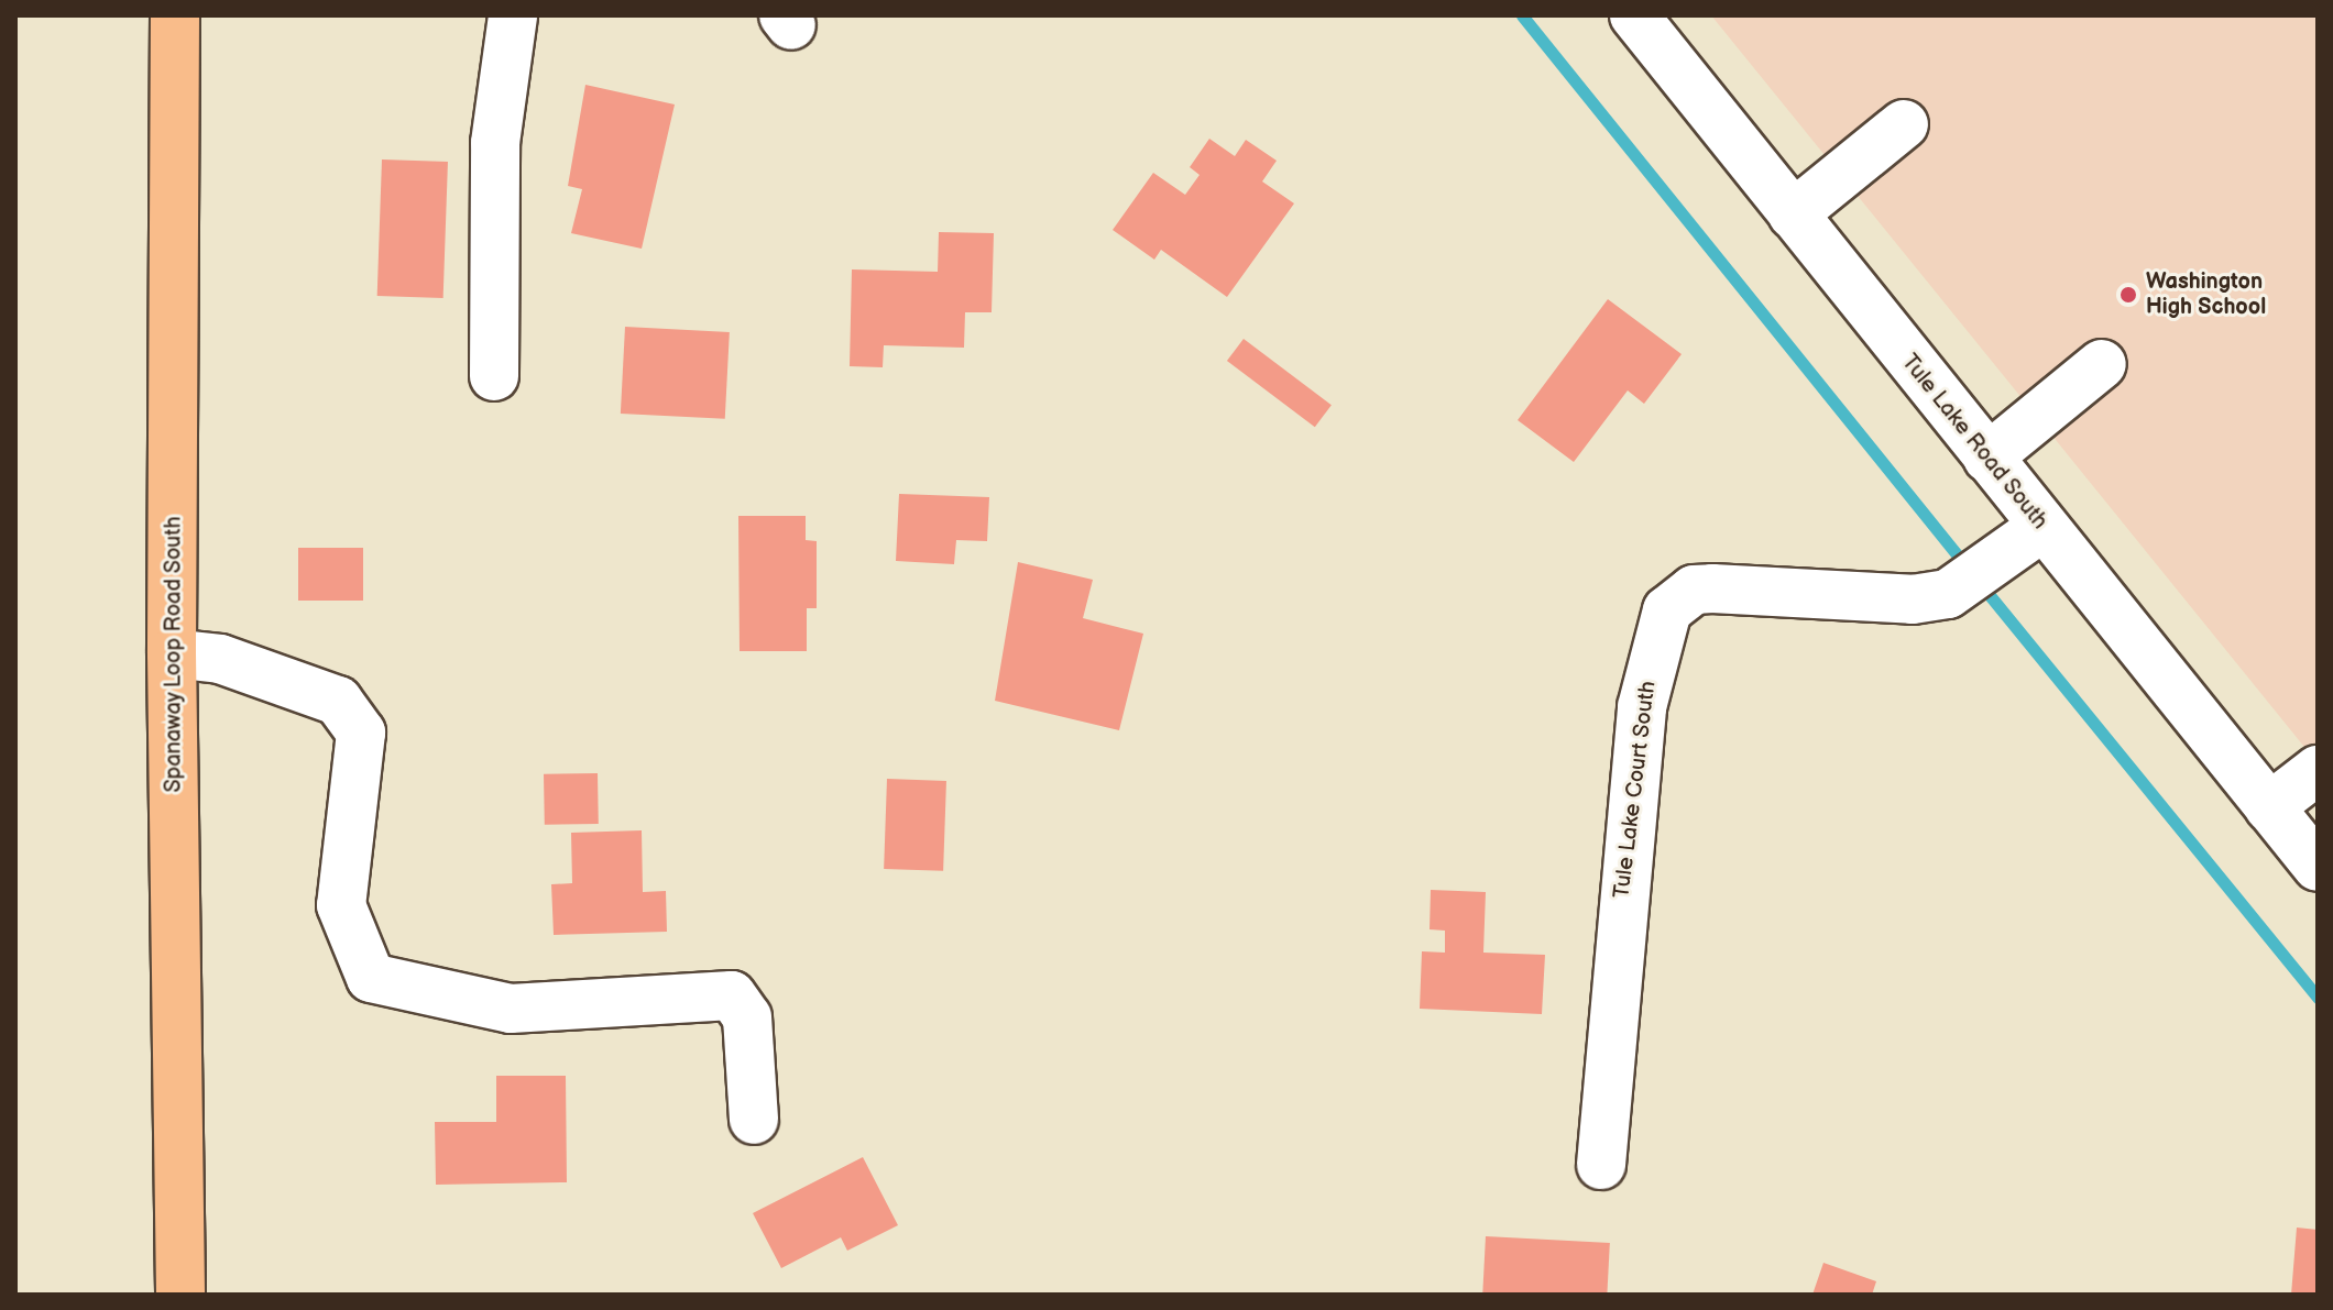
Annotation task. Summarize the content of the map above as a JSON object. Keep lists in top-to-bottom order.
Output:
{
  "streets": {
    "main road": ["Spanaway Loop Road South"],
    "street": ["Tule Lake Road South", "Tule Lake Court South"]
  },
  "crossings": [
    ["Tule Lake Road South", "Tule Lake Court South"]
  ],
  "places": ["Washington High School"]
}
